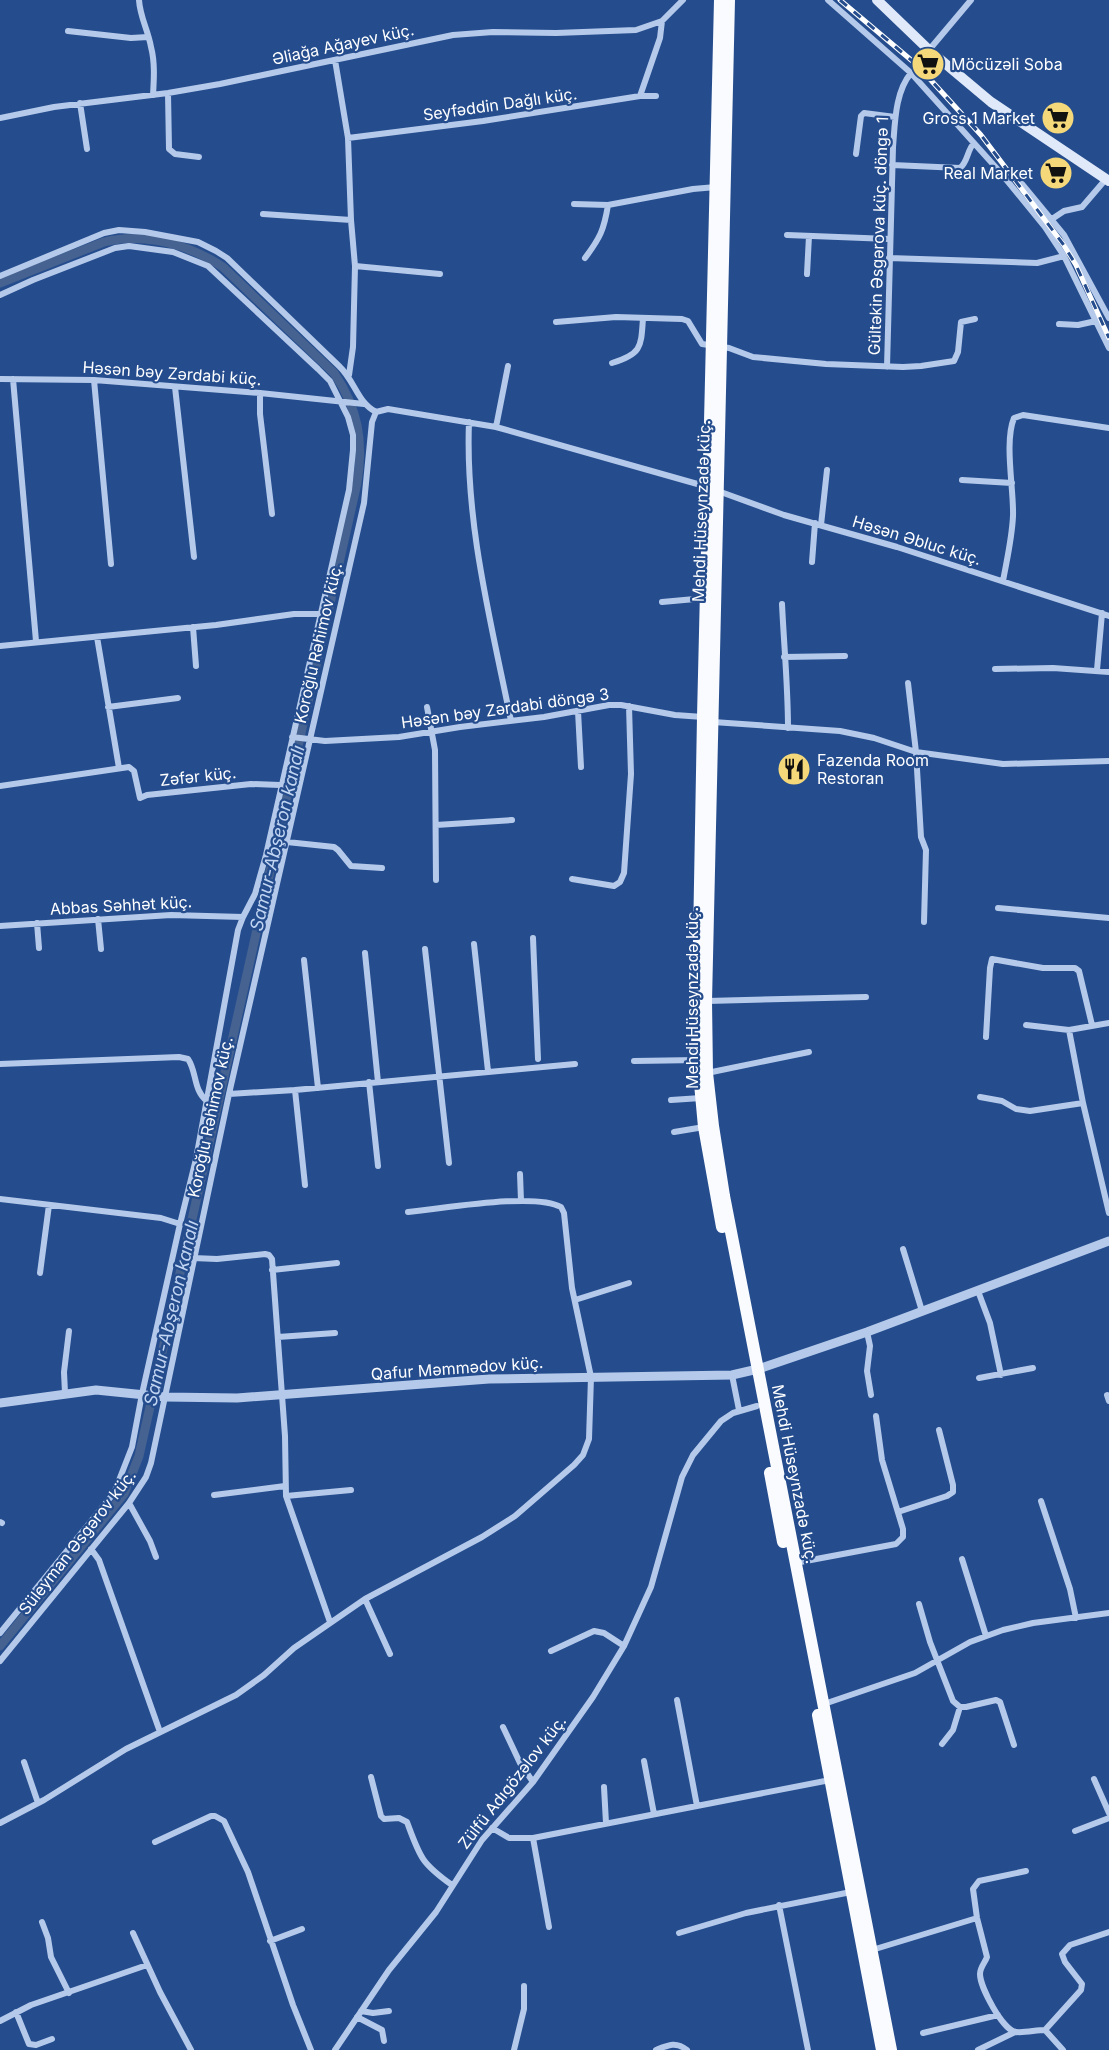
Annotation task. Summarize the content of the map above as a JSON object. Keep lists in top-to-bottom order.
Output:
{
  "streets": {
    "main road": ["Mehdi Hüseynzadə küç."],
    "street": [
      "Əliağa Ağayev küç.",
      "Seyfəddin Dağlı küç.",
      "Gültəkin Əsgərova küç. döngə 1",
      "Həsən bəy Zərdabi küç.",
      "Həsən Əbluc küç.",
      "Koroğlu Rəhimov küç.",
      "Həsən bəy Zərdabi döngə 3",
      "Zəfər küç.",
      "Abbas Səhhət küç.",
      "Qafur Məmmədov küç.",
      "Süleyman Əsgərov küç.",
      "Zülfü Adıgözəlov küç."
    ]
  },
  "crossings": [
    ["Həsən bəy Zərdabi küç.", "Koroğlu Rəhimov küç."],
    ["Mehdi Hüseynzadə küç.", "Həsən Əbluc küç."],
    ["Mehdi Hüseynzadə küç.", "Həsən bəy Zərdabi döngə 3"],
    ["Mehdi Hüseynzadə küç.", "Qafur Məmmədov küç."],
    ["Mehdi Hüseynzadə küç.", "Zülfü Adıgözəlov küç."],
    ["Həsən Əbluc küç.", "Koroğlu Rəhimov küç."],
    ["Koroğlu Rəhimov küç.", "Həsən bəy Zərdabi döngə 3"],
    ["Koroğlu Rəhimov küç.", "Zəfər küç."],
    ["Koroğlu Rəhimov küç.", "Abbas Səhhət küç."],
    ["Koroğlu Rəhimov küç.", "Qafur Məmmədov küç."],
    ["Koroğlu Rəhimov küç.", "Süleyman Əsgərov küç."],
    ["Qafur Məmmədov küç.", "Süleyman Əsgərov küç."]
  ],
  "water": ["Samur-Abşeron kanalı"],
  "places": {
    "supermarket": ["Möcüzəli Soba", "Gross 1 Market", "Real Market"],
    "restaurant": ["Fazenda Room Restoran"]
  }
}
